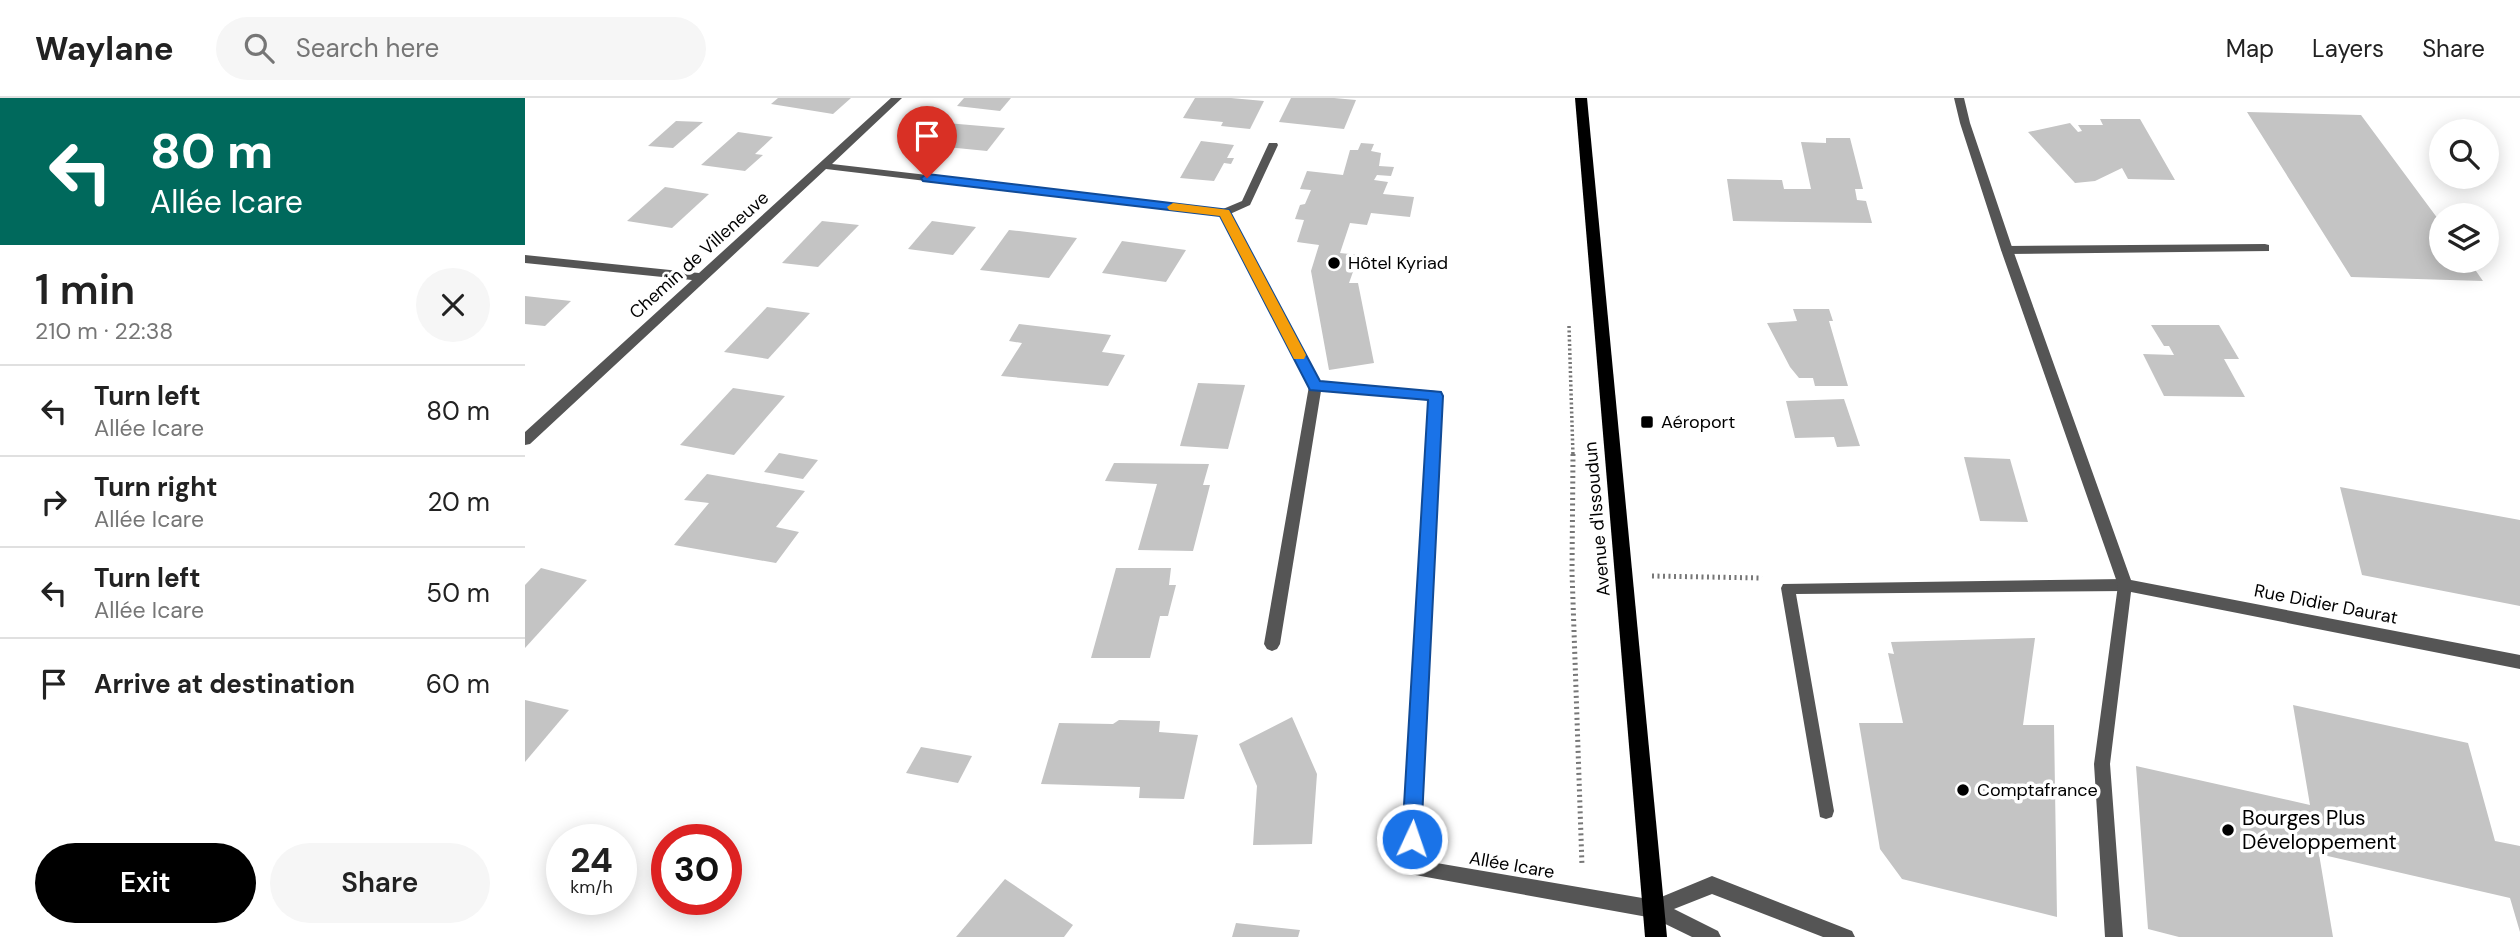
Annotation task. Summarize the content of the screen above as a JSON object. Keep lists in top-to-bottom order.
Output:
{
  "streets": {
    "main road": ["Avenue d'Issoudun"],
    "street": ["Chemin de Villeneuve", "Rue Didier Daurat", "Allée Icare"]
  },
  "crossings": [
    ["Avenue d'Issoudun", "Allée Icare"]
  ],
  "places": {
    "other": ["Hôtel Kyriad", "Comptafrance", "Bourges Plus Développement"],
    "transit": ["Aéroport"]
  },
  "page": {
    "header": "Waylane",
    "search": "Search here",
    "nav": ["Map", "Layers", "Share"],
    "turn": ["80 m", "Allée Icare"],
    "heading": ["1 min", "210 m · 22:38"],
    "list": [
      {
        "name": "Turn left",
        "note": "Allée Icare",
        "value": "80 m"
      },
      {
        "name": "Turn right",
        "note": "Allée Icare",
        "value": "20 m"
      },
      {
        "name": "Turn left",
        "note": "Allée Icare",
        "value": "50 m"
      },
      {
        "name": "Arrive at destination",
        "value": "60 m"
      }
    ],
    "speed": "24 km/h",
    "limit": "30",
    "buttons": ["Exit", "Share"]
  }
}
